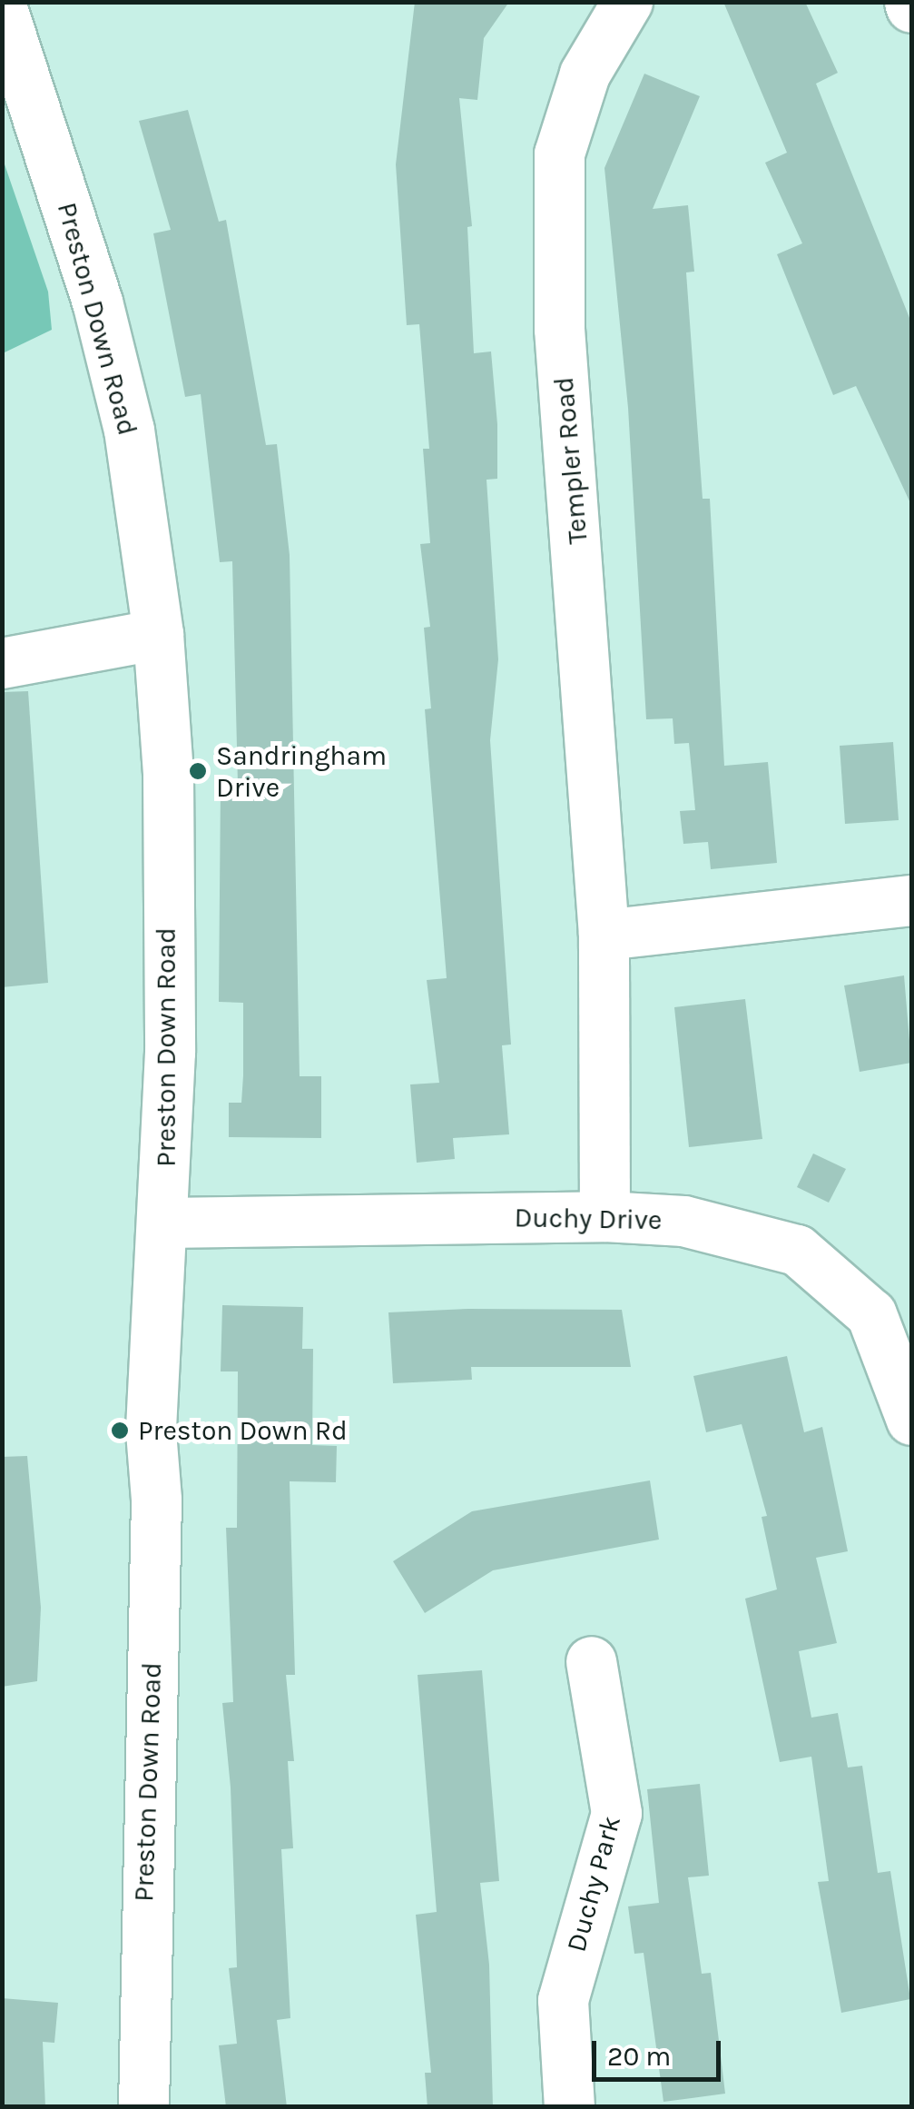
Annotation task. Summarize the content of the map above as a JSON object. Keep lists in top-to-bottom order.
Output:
{
  "streets": {
    "street": [
      "Preston Down Road",
      "Templer Road",
      "Duchy Drive",
      "Duchy Park"
    ]
  },
  "crossings": [
    ["Preston Down Road", "Duchy Drive"],
    ["Templer Road", "Duchy Drive"]
  ],
  "places": ["Sandringham Drive", "Preston Down Rd"],
  "scale_bar": "20 m"
}
